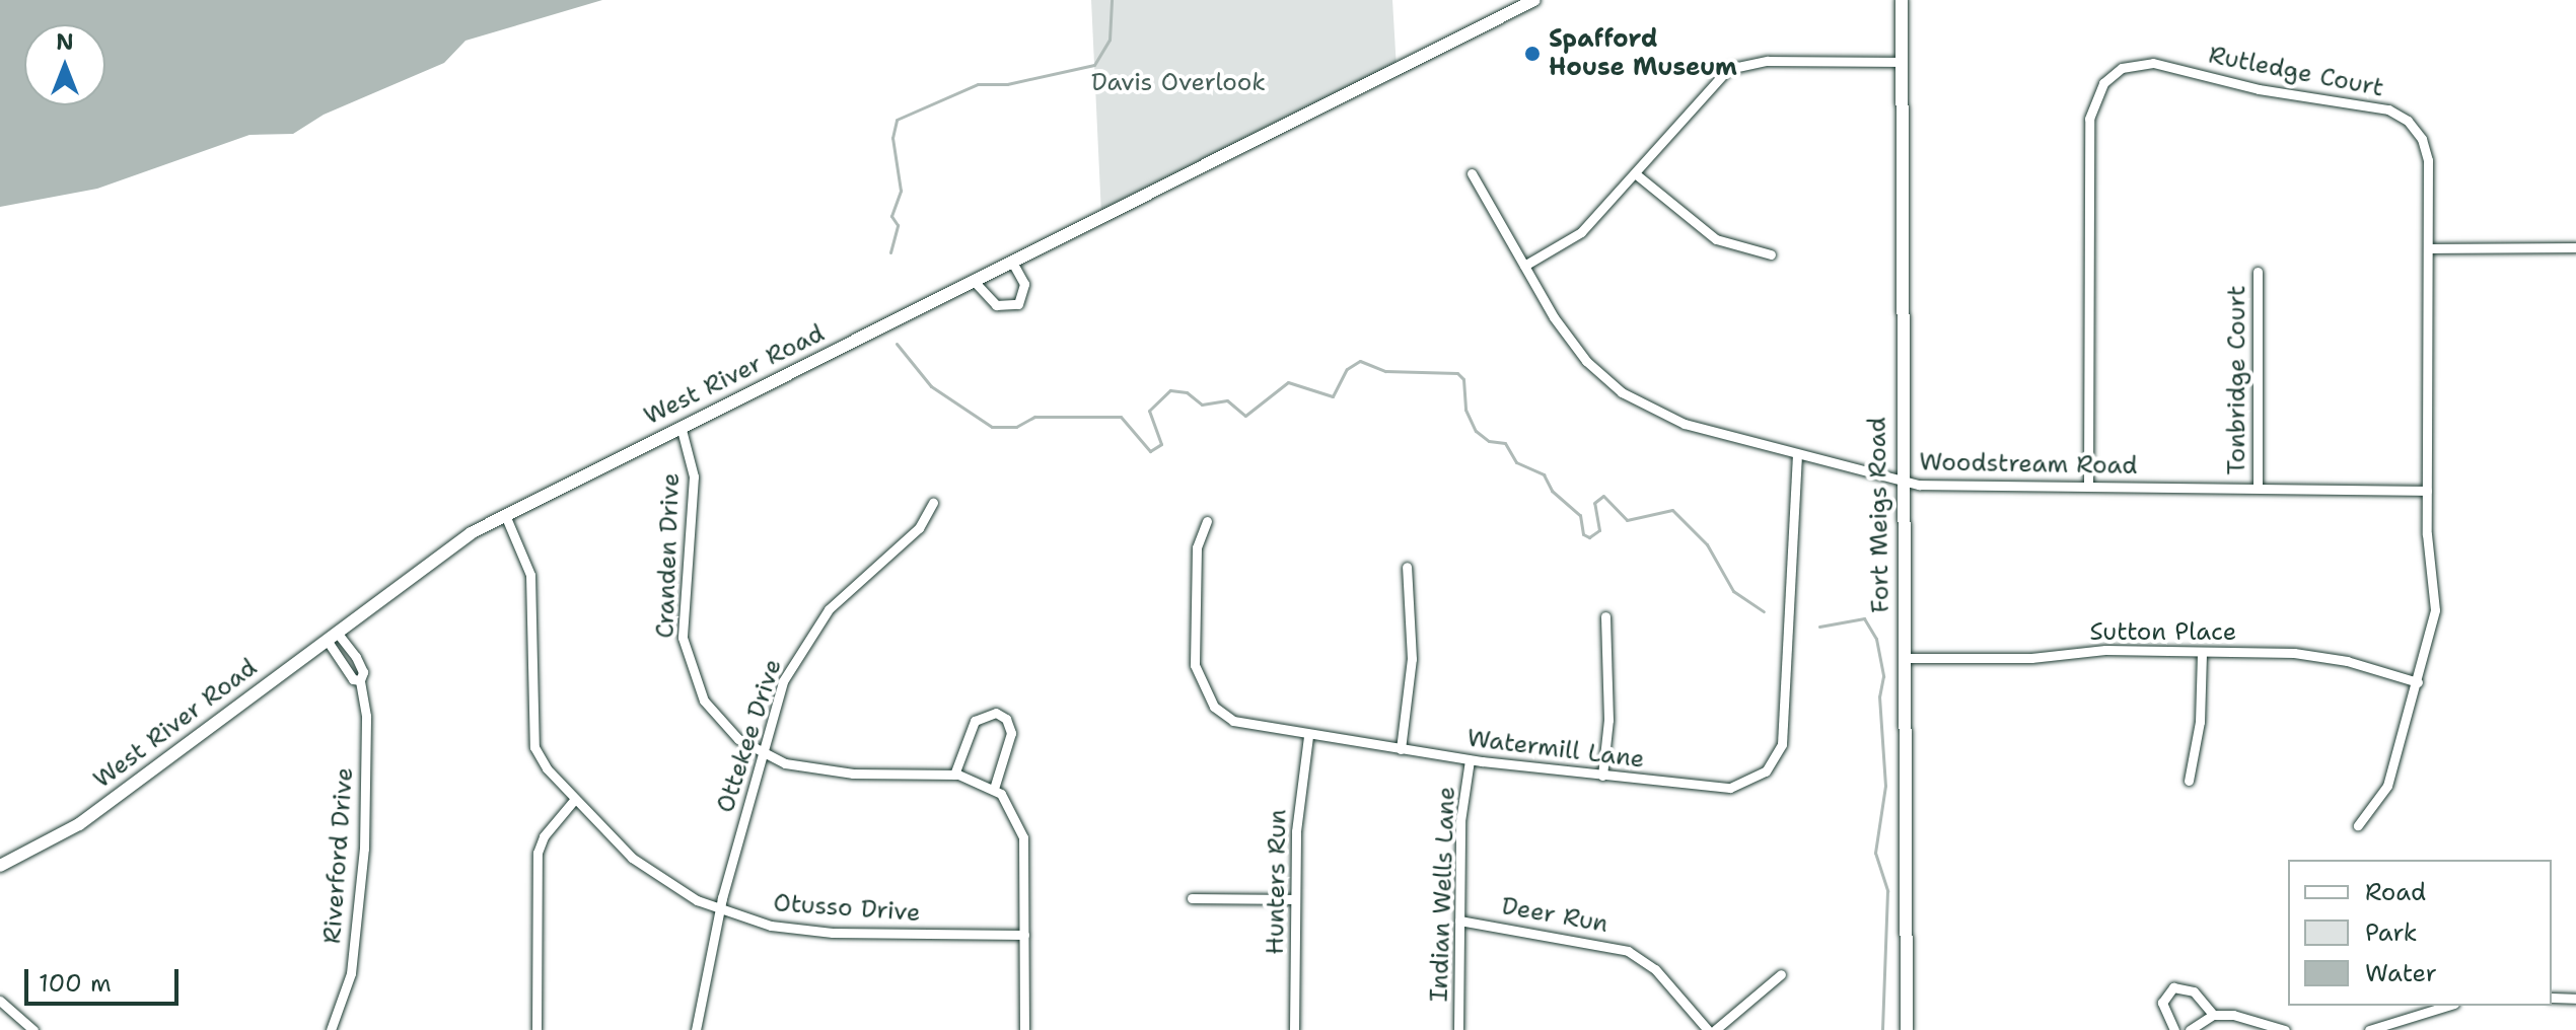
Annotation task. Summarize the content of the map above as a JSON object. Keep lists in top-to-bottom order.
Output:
{
  "streets": {
    "main road": ["West River Road", "Fort Meigs Road"],
    "street": [
      "Rutledge Court",
      "Tonbridge Court",
      "Woodstream Road",
      "Cranden Drive",
      "Sutton Place",
      "Ottekee Drive",
      "Watermill Lane",
      "Riverford Drive",
      "Hunters Run",
      "Indian Wells Lane",
      "Otusso Drive",
      "Deer Run"
    ]
  },
  "crossings": [
    ["Rutledge Court", "Woodstream Road"],
    ["Rutledge Court", "Sutton Place"],
    ["West River Road", "Cranden Drive"],
    ["West River Road", "Riverford Drive"],
    ["West River Road", "Otusso Drive"],
    ["Tonbridge Court", "Woodstream Road"],
    ["Woodstream Road", "Fort Meigs Road"],
    ["Woodstream Road", "Watermill Lane"],
    ["Fort Meigs Road", "Sutton Place"],
    ["Cranden Drive", "Ottekee Drive"],
    ["Ottekee Drive", "Otusso Drive"],
    ["Watermill Lane", "Hunters Run"],
    ["Watermill Lane", "Indian Wells Lane"],
    ["Indian Wells Lane", "Deer Run"]
  ],
  "parks": ["Davis Overlook"],
  "places": ["Spafford House Museum"],
  "legend": ["Road", "Park", "Water"],
  "scale_bar": "100 m",
  "north": "top"
}
